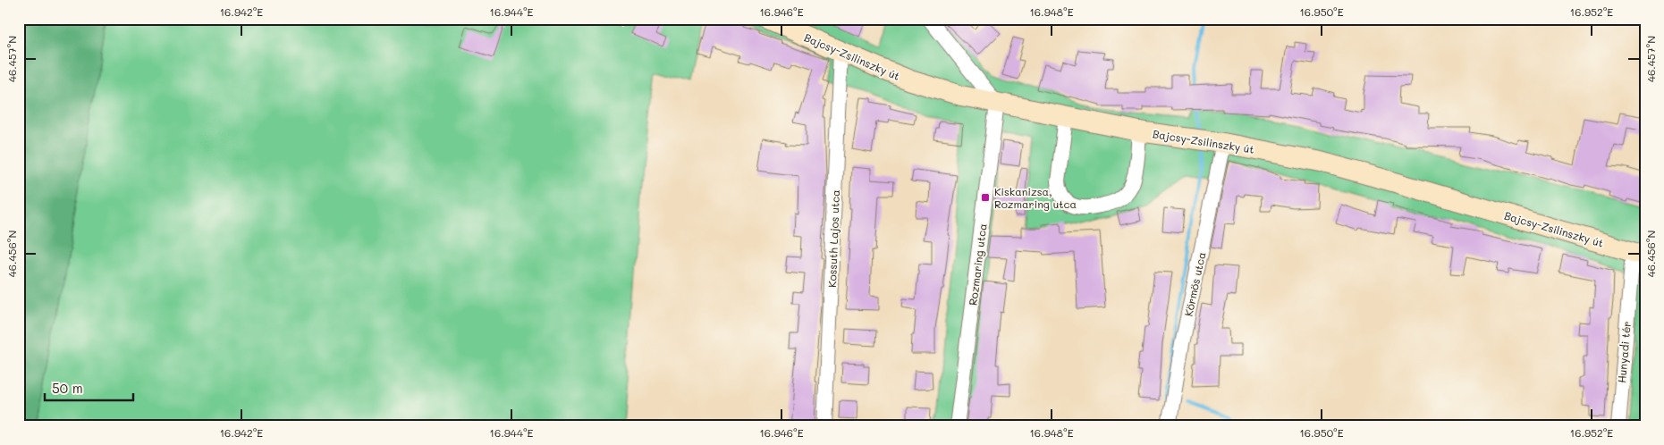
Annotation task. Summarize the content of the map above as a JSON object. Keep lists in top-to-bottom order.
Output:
{
  "streets": {
    "main road": ["Bajcsy-Zsilinszky út"],
    "street": [
      "Kossuth Lajos utca",
      "Rozmaring utca",
      "Körmös utca",
      "Hunyadi tér"
    ]
  },
  "crossings": [
    ["Bajcsy-Zsilinszky út", "Kossuth Lajos utca"],
    ["Bajcsy-Zsilinszky út", "Rozmaring utca"],
    ["Bajcsy-Zsilinszky út", "Körmös utca"],
    ["Bajcsy-Zsilinszky út", "Hunyadi tér"]
  ],
  "places": {
    "transit": ["Kiskanizsa, Rozmaring utca"]
  },
  "scale_bar": "50 m",
  "coordinates": [
    "16.942°E",
    "16.944°E",
    "16.946°E",
    "16.948°E",
    "16.950°E",
    "16.952°E",
    "46.457°N",
    "46.456°N"
  ]
}
